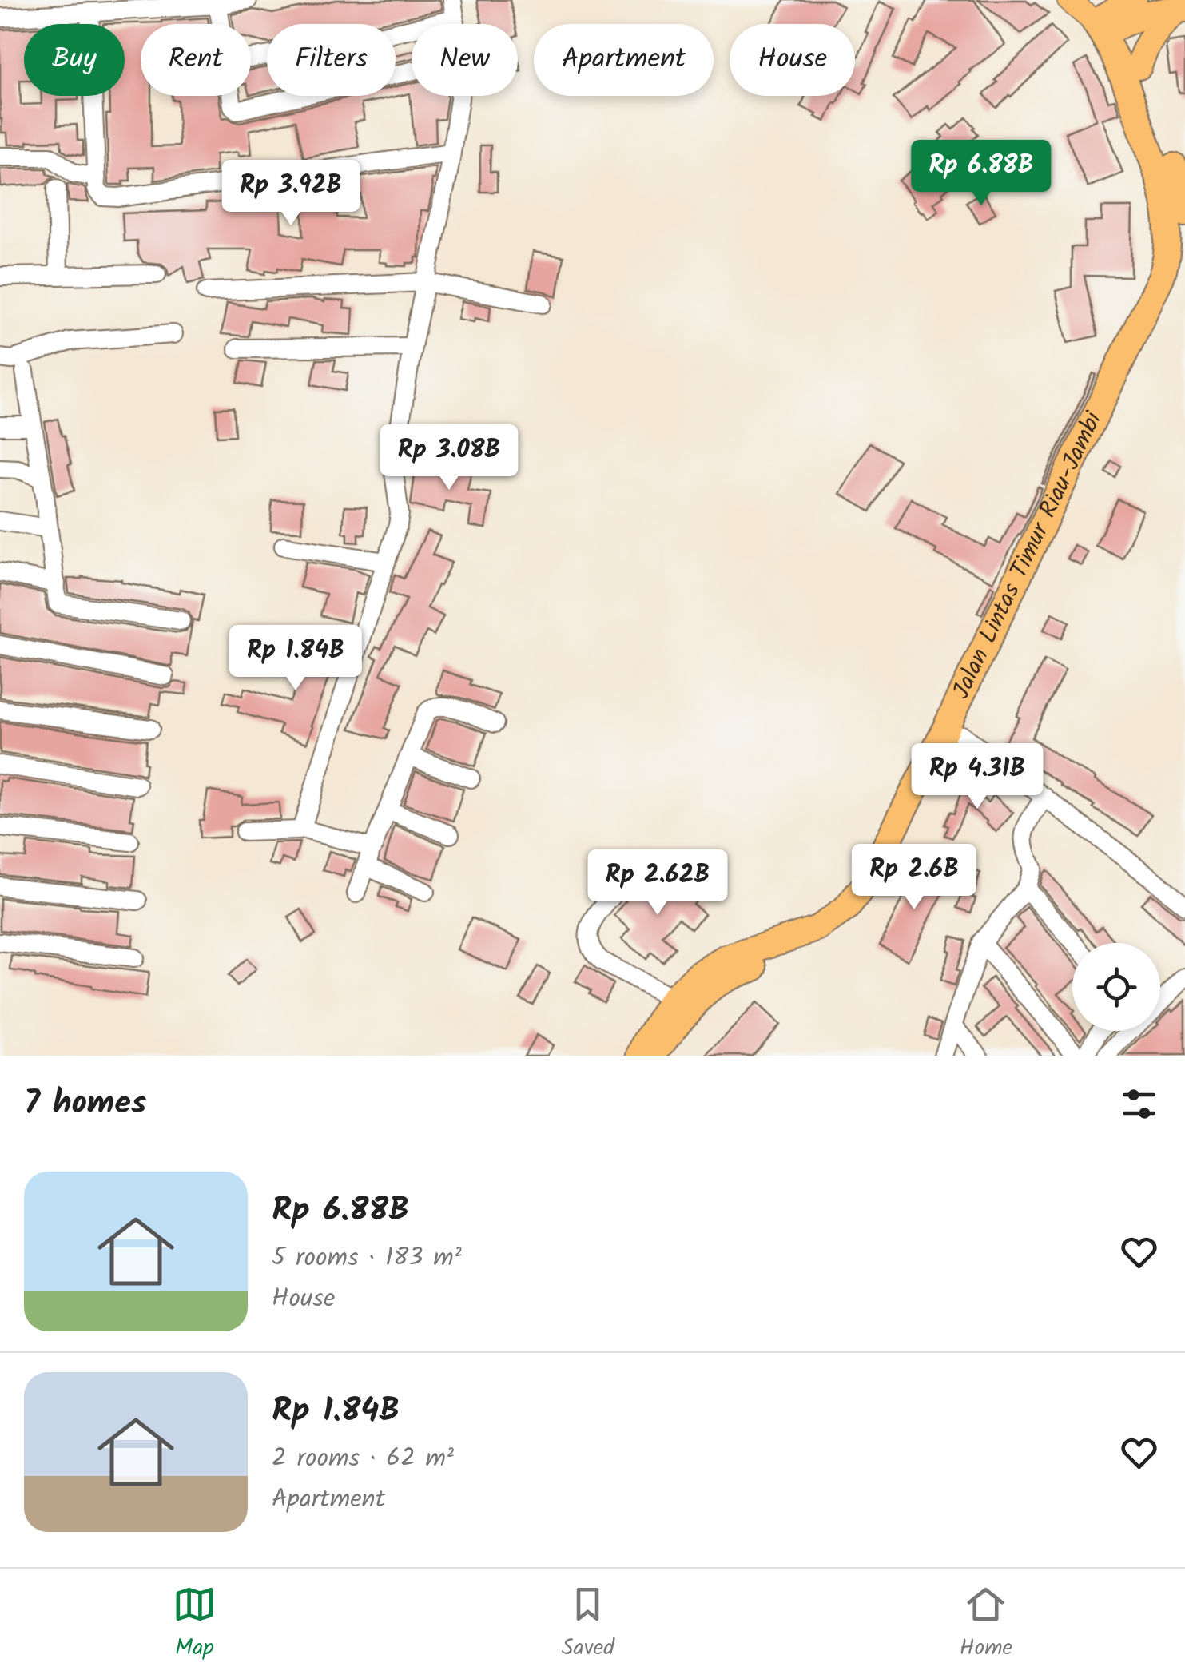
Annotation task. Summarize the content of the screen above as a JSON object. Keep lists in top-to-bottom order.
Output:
{
  "streets": {
    "highway": ["Jalan Lintas Timur Riau-Jambi"]
  },
  "page": {
    "chip": [
      "Buy",
      "Rent",
      "Filters",
      "New",
      "Apartment",
      "House"
    ],
    "price": [
      "Rp 6.88B",
      "Rp 3.92B",
      "Rp 3.08B",
      "Rp 1.84B",
      "Rp 4.31B",
      "Rp 2.6B",
      "Rp 2.62B"
    ],
    "heading": "7 homes",
    "list": [
      {
        "name": "Rp 6.88B",
        "note": "5 rooms · 183 m² · House"
      },
      {
        "name": "Rp 1.84B",
        "note": "2 rooms · 62 m² · Apartment"
      }
    ],
    "tabs": ["Map", "Saved", "Home"]
  }
}
